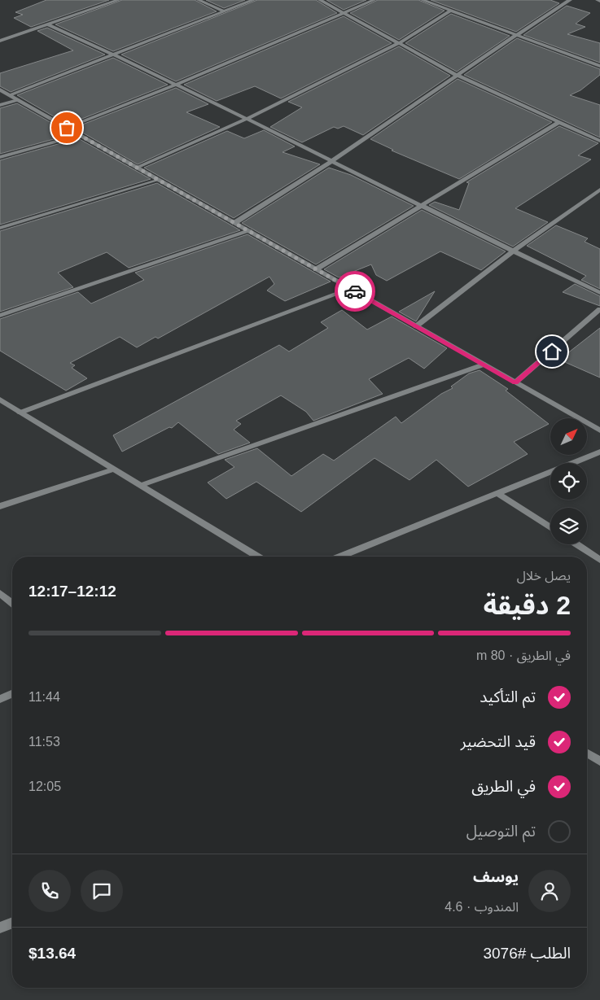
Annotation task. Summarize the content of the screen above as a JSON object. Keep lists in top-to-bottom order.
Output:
{
  "north": "top right",
  "page": {
    "heading": ["2 دقيقة", "يصل خلال", "12:12–12:17"],
    "panel": [
      "يوسف",
      "المندوب · 4.6",
      "الطلب #3076",
      "$13.64"
    ],
    "bar": "في الطريق · 80 m",
    "list": [
      ["تم التأكيد", "11:44"],
      ["قيد التحضير", "11:53"],
      ["في الطريق", "12:05"],
      "تم التوصيل"
    ]
  }
}
